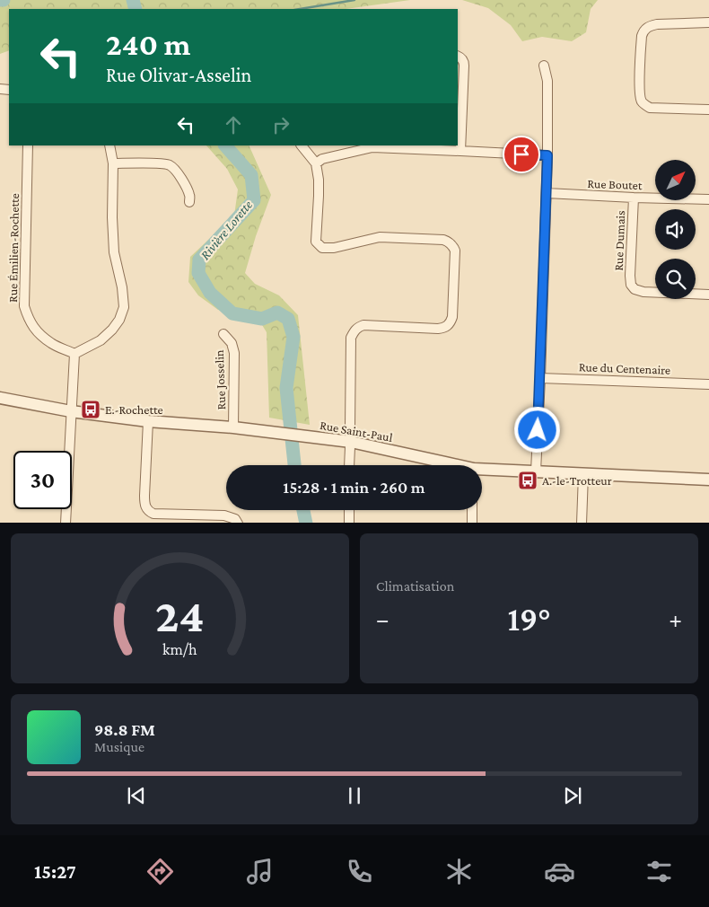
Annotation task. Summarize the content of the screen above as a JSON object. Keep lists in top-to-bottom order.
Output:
{
  "streets": {
    "street": [
      "Rue Boutet",
      "Rue Dumais",
      "Rue Émilien-Rochette",
      "Rue du Centenaire",
      "Rue Josselin",
      "Rue Saint-Paul"
    ]
  },
  "crossings": [
    ["Rue Boutet", "Rue Dumais"],
    ["Rue Josselin", "Rue Saint-Paul"]
  ],
  "water": ["Rivière Lorette"],
  "places": {
    "bus stop": ["E.-Rochette", "A.-le-Trotteur"]
  },
  "north": "top right",
  "page": {
    "turn": ["240 m", "Rue Olivar-Asselin"],
    "limit": "30",
    "trip": "15:28 · 1 min · 260 m",
    "tile": "Climatisation",
    "heat": ["−", "19°", "+"],
    "song": ["98.8 FM", "Musique"],
    "tabs": "15:27",
    "gauge": ["24", "km/h"]
  }
}
